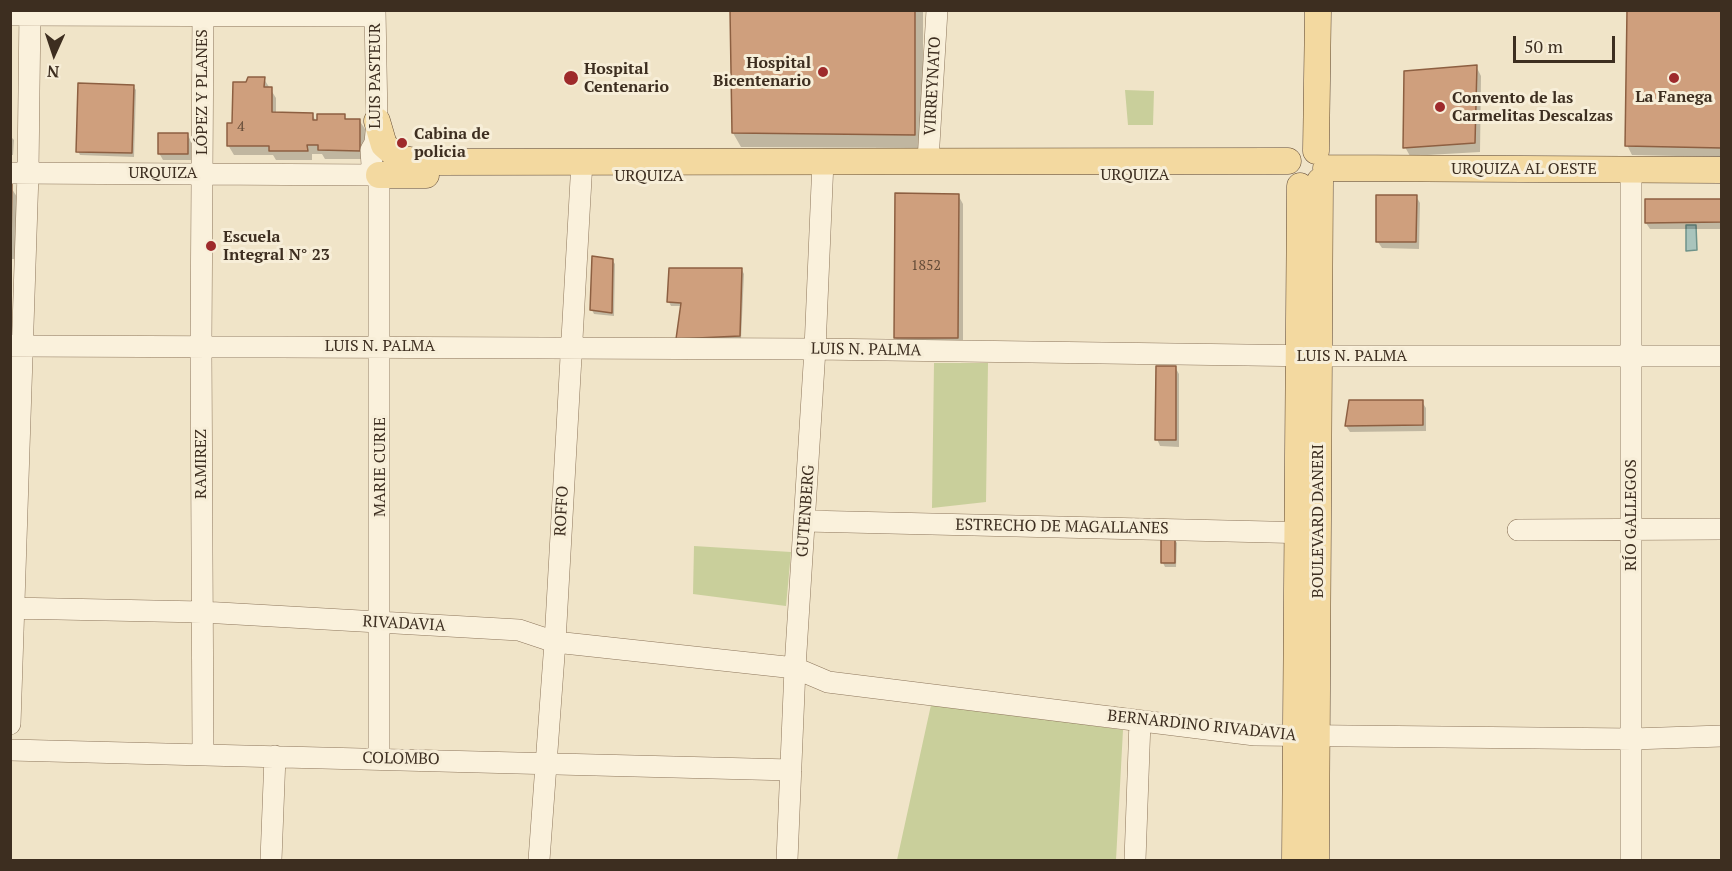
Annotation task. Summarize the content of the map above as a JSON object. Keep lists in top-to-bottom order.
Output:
{
  "streets": {
    "main road": ["URQUIZA AL OESTE", "URQUIZA", "BOULEVARD DANERI"],
    "street": [
      "LUIS PASTEUR",
      "VIRREYNATO",
      "LÓPEZ Y PLANES",
      "LUIS N. PALMA",
      "RAMIREZ",
      "MARIE CURIE",
      "ROFFO",
      "GUTENBERG",
      "RÍO GALLEGOS",
      "ESTRECHO DE MAGALLANES",
      "RIVADAVIA",
      "BERNARDINO RIVADAVIA",
      "COLOMBO"
    ]
  },
  "crossings": [
    ["LUIS PASTEUR", "URQUIZA"],
    ["LUIS PASTEUR", "MARIE CURIE"],
    ["VIRREYNATO", "URQUIZA"],
    ["LÓPEZ Y PLANES", "URQUIZA"],
    ["LÓPEZ Y PLANES", "RAMIREZ"],
    ["URQUIZA AL OESTE", "URQUIZA"],
    ["URQUIZA AL OESTE", "RÍO GALLEGOS"],
    ["URQUIZA AL OESTE", "BOULEVARD DANERI"],
    ["URQUIZA", "RAMIREZ"],
    ["URQUIZA", "MARIE CURIE"],
    ["URQUIZA", "ROFFO"],
    ["URQUIZA", "GUTENBERG"],
    ["URQUIZA", "BOULEVARD DANERI"],
    ["LUIS N. PALMA", "RAMIREZ"],
    ["LUIS N. PALMA", "MARIE CURIE"],
    ["LUIS N. PALMA", "ROFFO"],
    ["LUIS N. PALMA", "GUTENBERG"],
    ["LUIS N. PALMA", "RÍO GALLEGOS"],
    ["LUIS N. PALMA", "BOULEVARD DANERI"],
    ["RAMIREZ", "RIVADAVIA"],
    ["RAMIREZ", "COLOMBO"],
    ["MARIE CURIE", "RIVADAVIA"],
    ["MARIE CURIE", "COLOMBO"],
    ["ROFFO", "RIVADAVIA"],
    ["ROFFO", "COLOMBO"],
    ["GUTENBERG", "ESTRECHO DE MAGALLANES"],
    ["GUTENBERG", "RIVADAVIA"],
    ["GUTENBERG", "BERNARDINO RIVADAVIA"],
    ["GUTENBERG", "COLOMBO"],
    ["RÍO GALLEGOS", "BERNARDINO RIVADAVIA"],
    ["BOULEVARD DANERI", "ESTRECHO DE MAGALLANES"],
    ["BOULEVARD DANERI", "BERNARDINO RIVADAVIA"],
    ["RIVADAVIA", "BERNARDINO RIVADAVIA"]
  ],
  "places": [
    "Hospital Bicentenario",
    "Hospital Centenario",
    "La Fanega",
    "Convento de las Carmelitas Descalzas",
    "Cabina de policia",
    "Escuela Integral N° 23"
  ],
  "house_numbers": ["4", "1852"],
  "scale_bar": "50 m",
  "north": "bottom"
}
